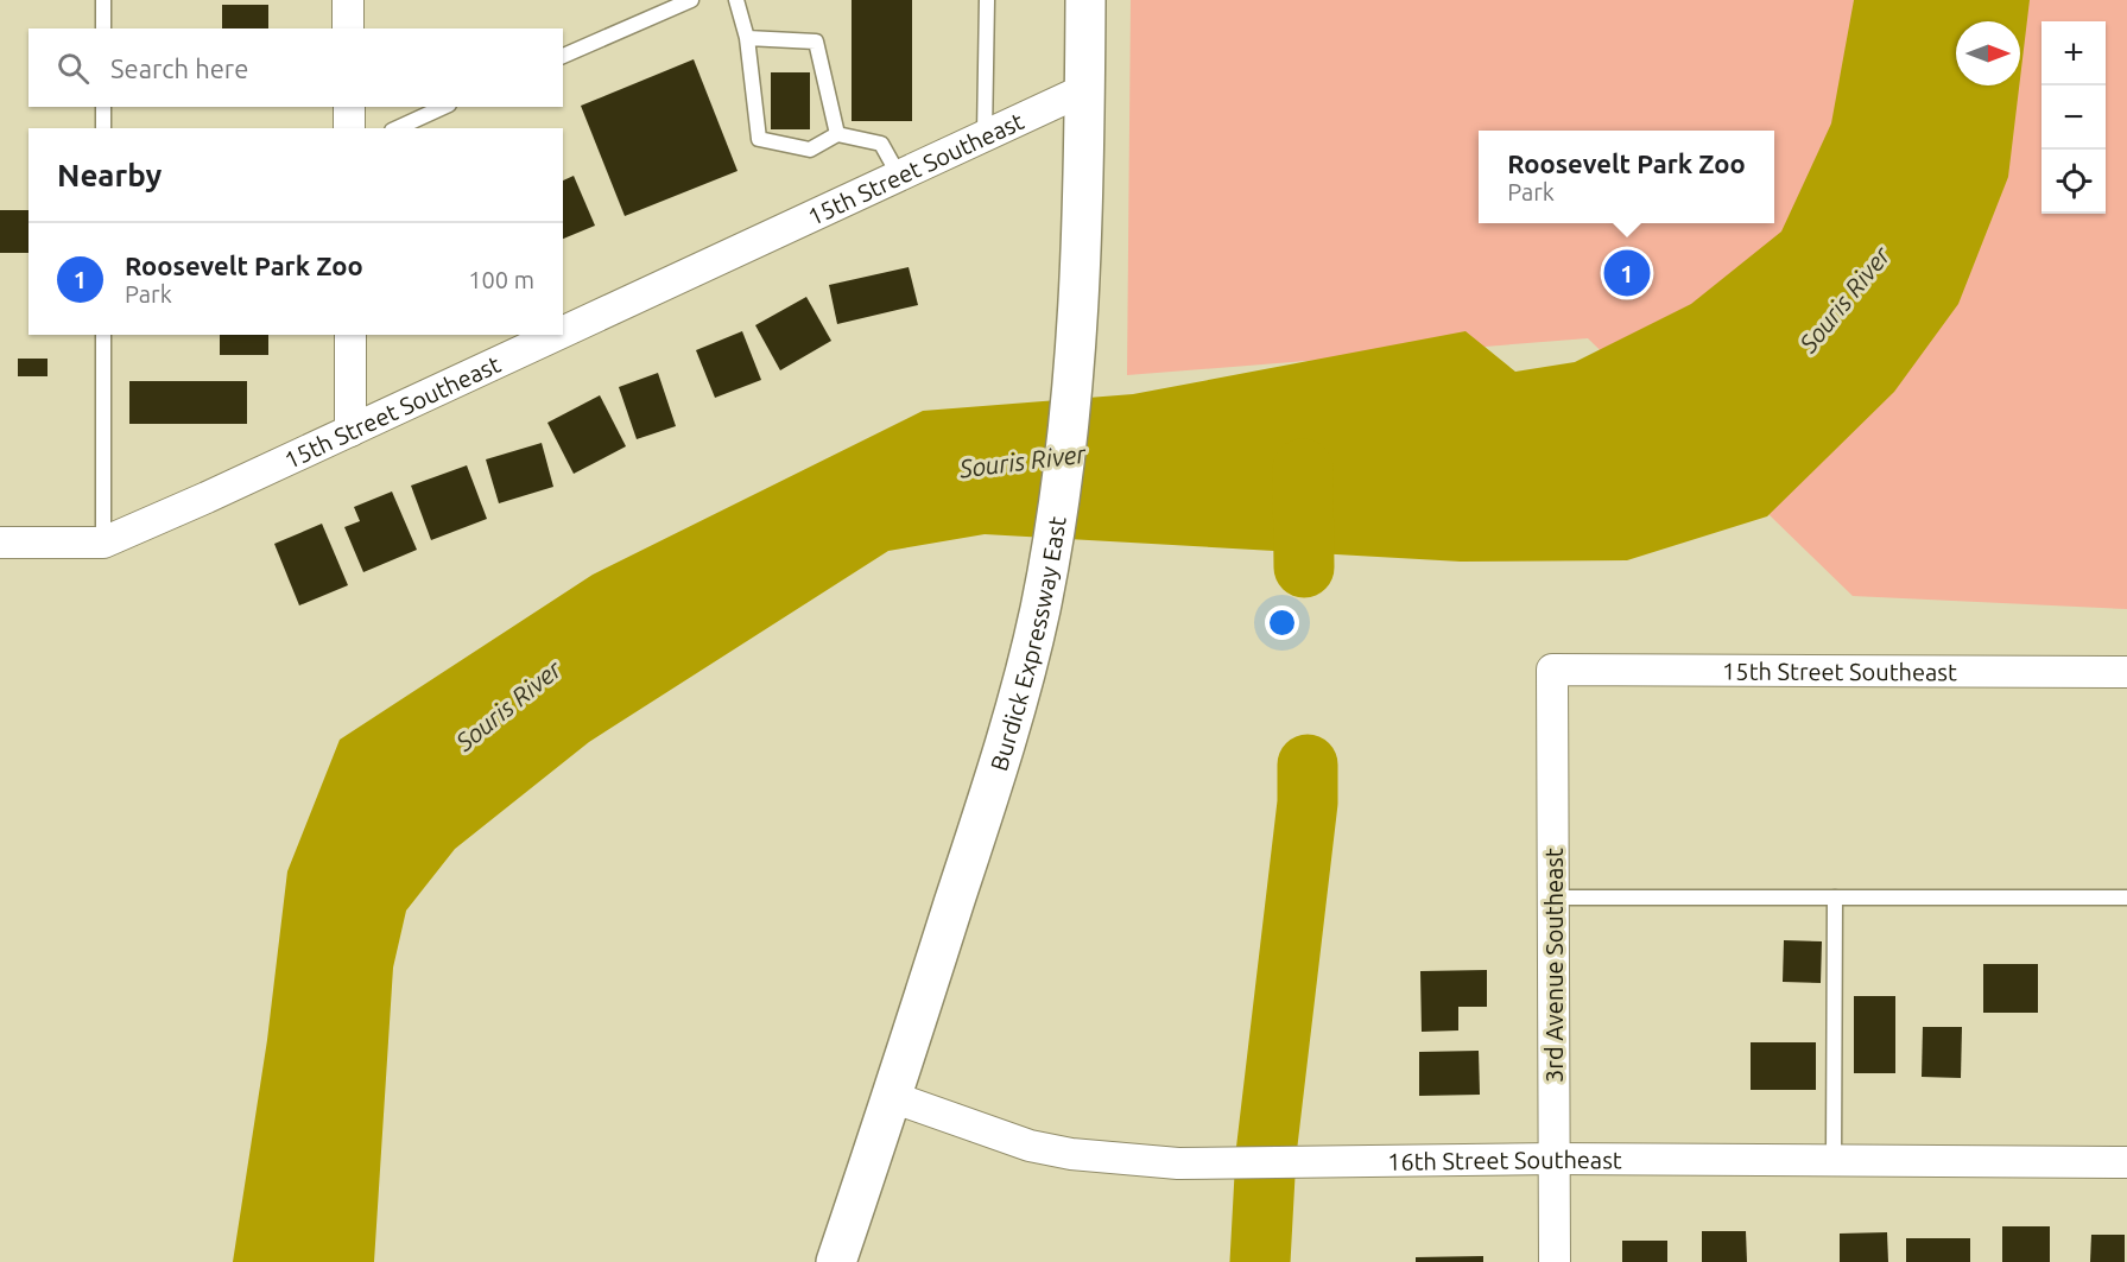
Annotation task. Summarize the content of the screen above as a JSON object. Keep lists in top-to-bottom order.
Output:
{
  "streets": {
    "main road": ["Burdick Expressway East"],
    "street": ["15th Street Southeast", "3rd Avenue Southeast", "16th Street Southeast"]
  },
  "crossings": [
    ["15th Street Southeast", "Burdick Expressway East"],
    ["15th Street Southeast", "3rd Avenue Southeast"],
    ["Burdick Expressway East", "16th Street Southeast"],
    ["3rd Avenue Southeast", "16th Street Southeast"]
  ],
  "water": ["Souris River"],
  "north": "right",
  "page": {
    "map_buttons": ["+", "−"],
    "search": "Search here",
    "heading": "Nearby",
    "popup": ["Roosevelt Park Zoo", "Park"],
    "list": [
      {
        "mark": "1",
        "name": "Roosevelt Park Zoo",
        "note": "Park",
        "value": "100 m"
      }
    ],
    "pins": "1"
  }
}
